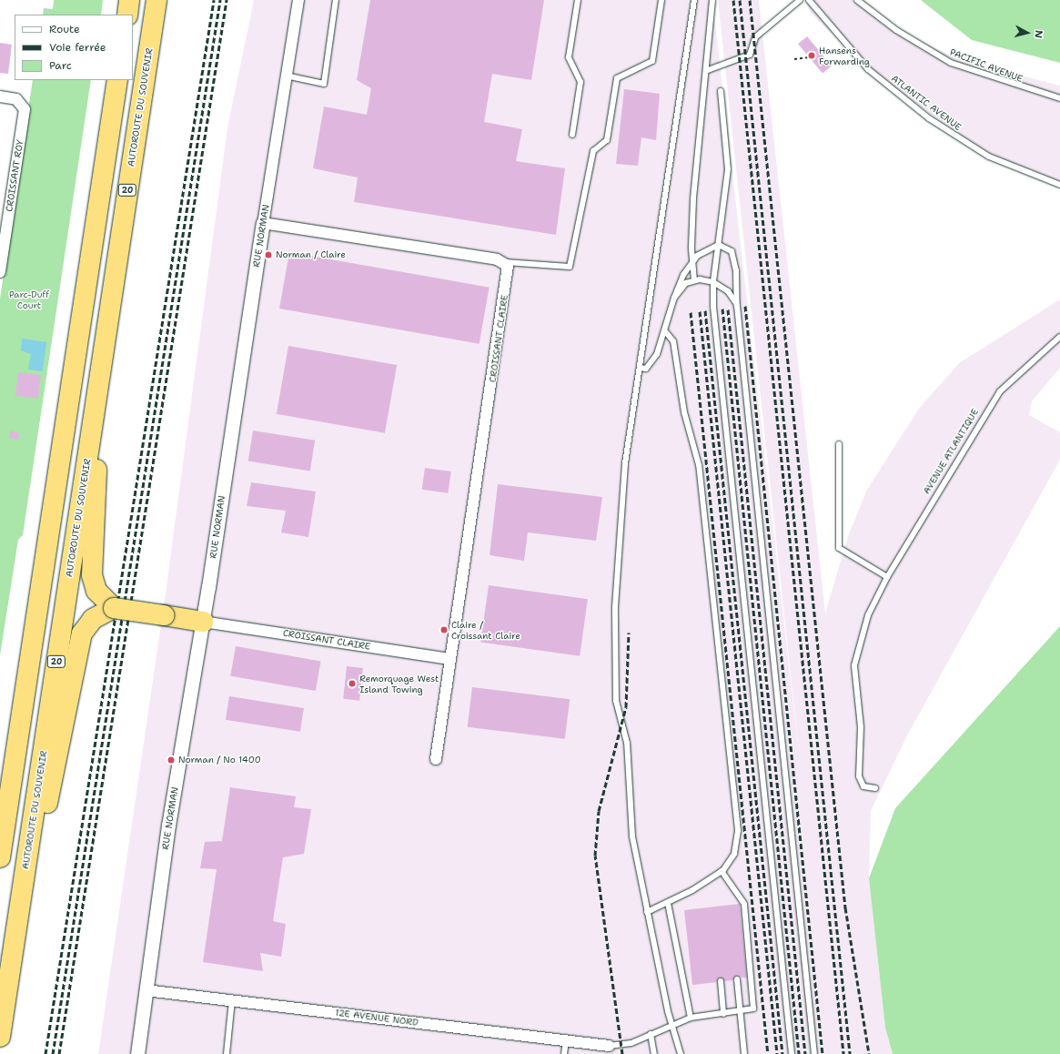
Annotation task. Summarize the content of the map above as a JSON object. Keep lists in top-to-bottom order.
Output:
{
  "streets": {
    "highway": ["AUTOROUTE DU SOUVENIR", "20"],
    "street": [
      "CROISSANT ROY",
      "RUE NORMAN",
      "CROISSANT CLAIRE",
      "12E AVENUE NORD"
    ],
    "lane": ["PACIFIC AVENUE", "ATLANTIC AVENUE", "AVENUE ATLANTIQUE"]
  },
  "crossings": [
    ["RUE NORMAN", "CROISSANT CLAIRE"],
    ["RUE NORMAN", "12E AVENUE NORD"]
  ],
  "parks": ["Parc-Duff Court"],
  "places": [
    "Hansens Forwarding",
    "Norman / Claire",
    "Claire / Croissant Claire",
    "Remorquage West Island Towing",
    "Norman / No 1400"
  ],
  "legend": ["Route", "Voie ferrée", "Parc"],
  "north": "right"
}
